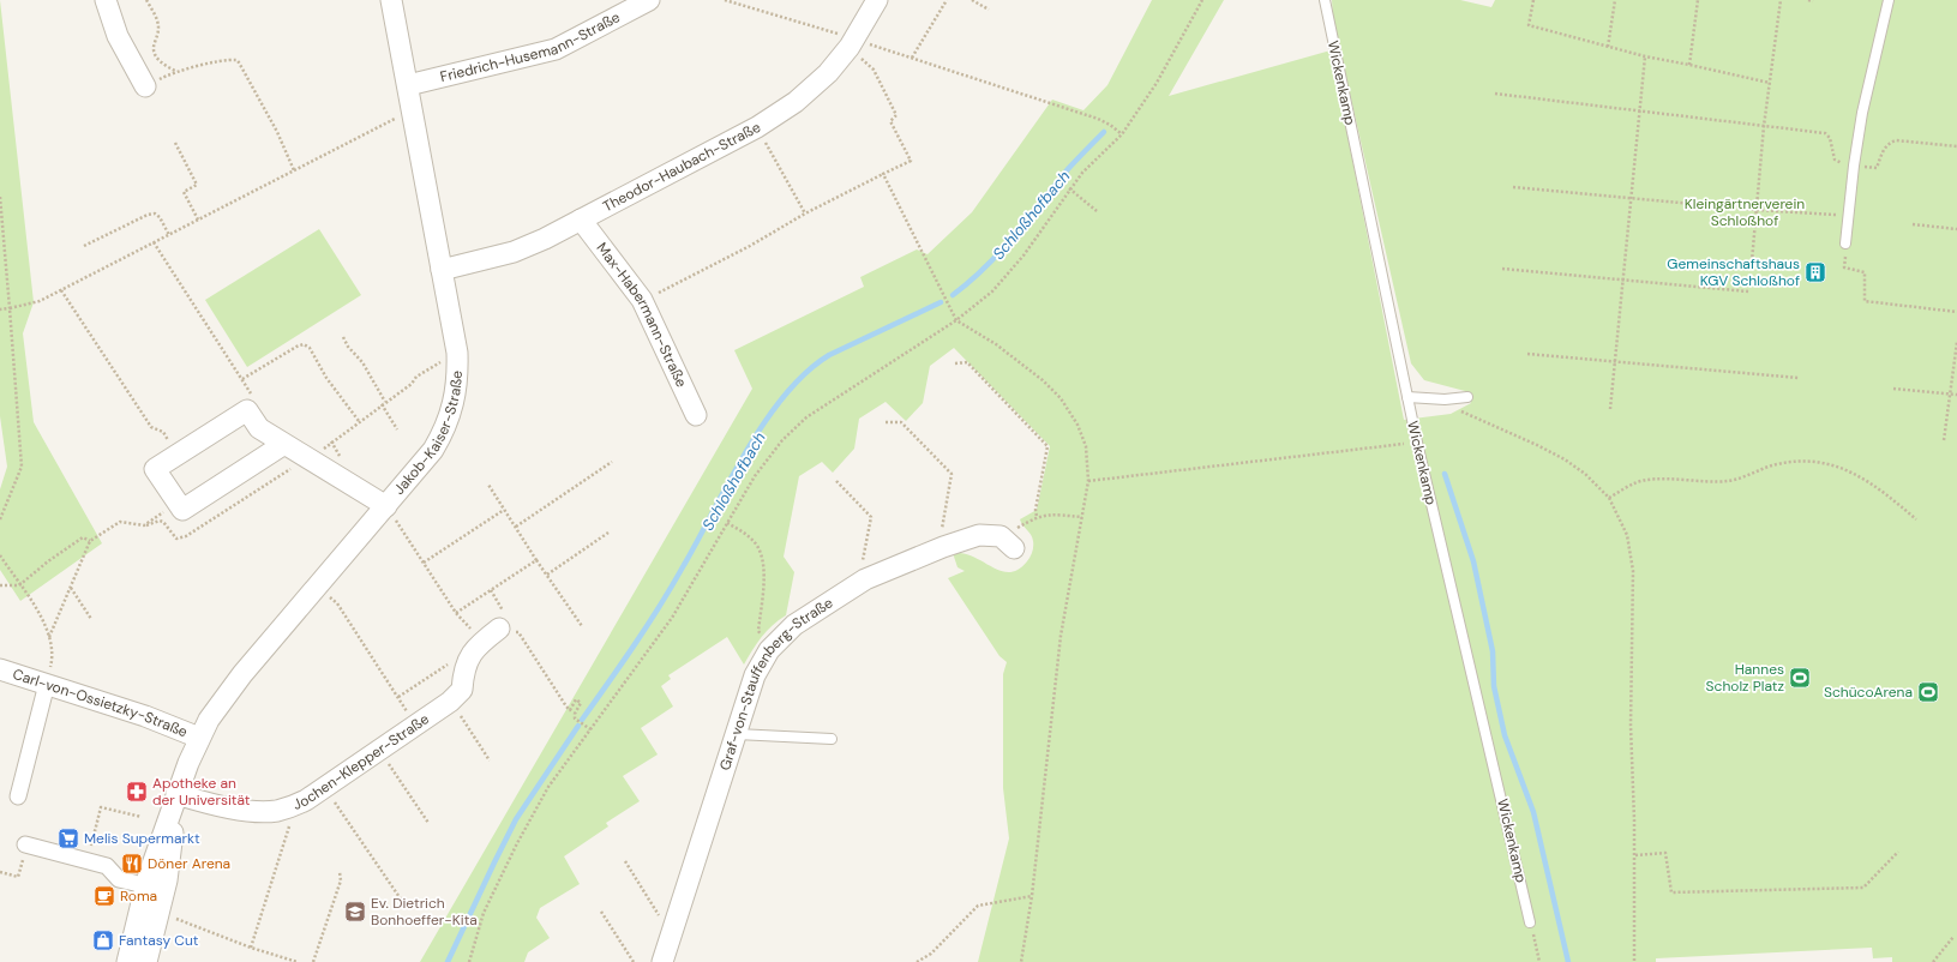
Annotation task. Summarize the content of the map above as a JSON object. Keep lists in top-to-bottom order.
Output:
{
  "streets": {
    "street": [
      "Friedrich-Husemann-Straße",
      "Theodor-Haubach-Straße",
      "Max-Habermann-Straße",
      "Jakob-Kaiser-Straße",
      "Graf-von-Stauffenberg-Straße",
      "Carl-von-Ossietzky-Straße",
      "Jochen-Klepper-Straße"
    ],
    "lane": ["Wickenkamp"]
  },
  "crossings": [
    ["Friedrich-Husemann-Straße", "Jakob-Kaiser-Straße"],
    ["Theodor-Haubach-Straße", "Max-Habermann-Straße"],
    ["Theodor-Haubach-Straße", "Jakob-Kaiser-Straße"],
    ["Jakob-Kaiser-Straße", "Carl-von-Ossietzky-Straße"],
    ["Jakob-Kaiser-Straße", "Jochen-Klepper-Straße"]
  ],
  "water": ["Schloßhofbach"],
  "parks": ["Kleingärtnerverein Schloßhof"],
  "places": {
    "building": ["Gemeinschaftshaus KGV Schloßhof"],
    "sports": ["Hannes Scholz Platz", "SchücoArena"],
    "pharmacy": ["Apotheke an der Universität"],
    "supermarket": ["Melis Supermarkt"],
    "restaurant": ["Döner Arena"],
    "cafe": ["Roma"],
    "school or university": ["Ev. Dietrich Bonhoeffer-Kita"],
    "shop": ["Fantasy Cut"]
  }
}
